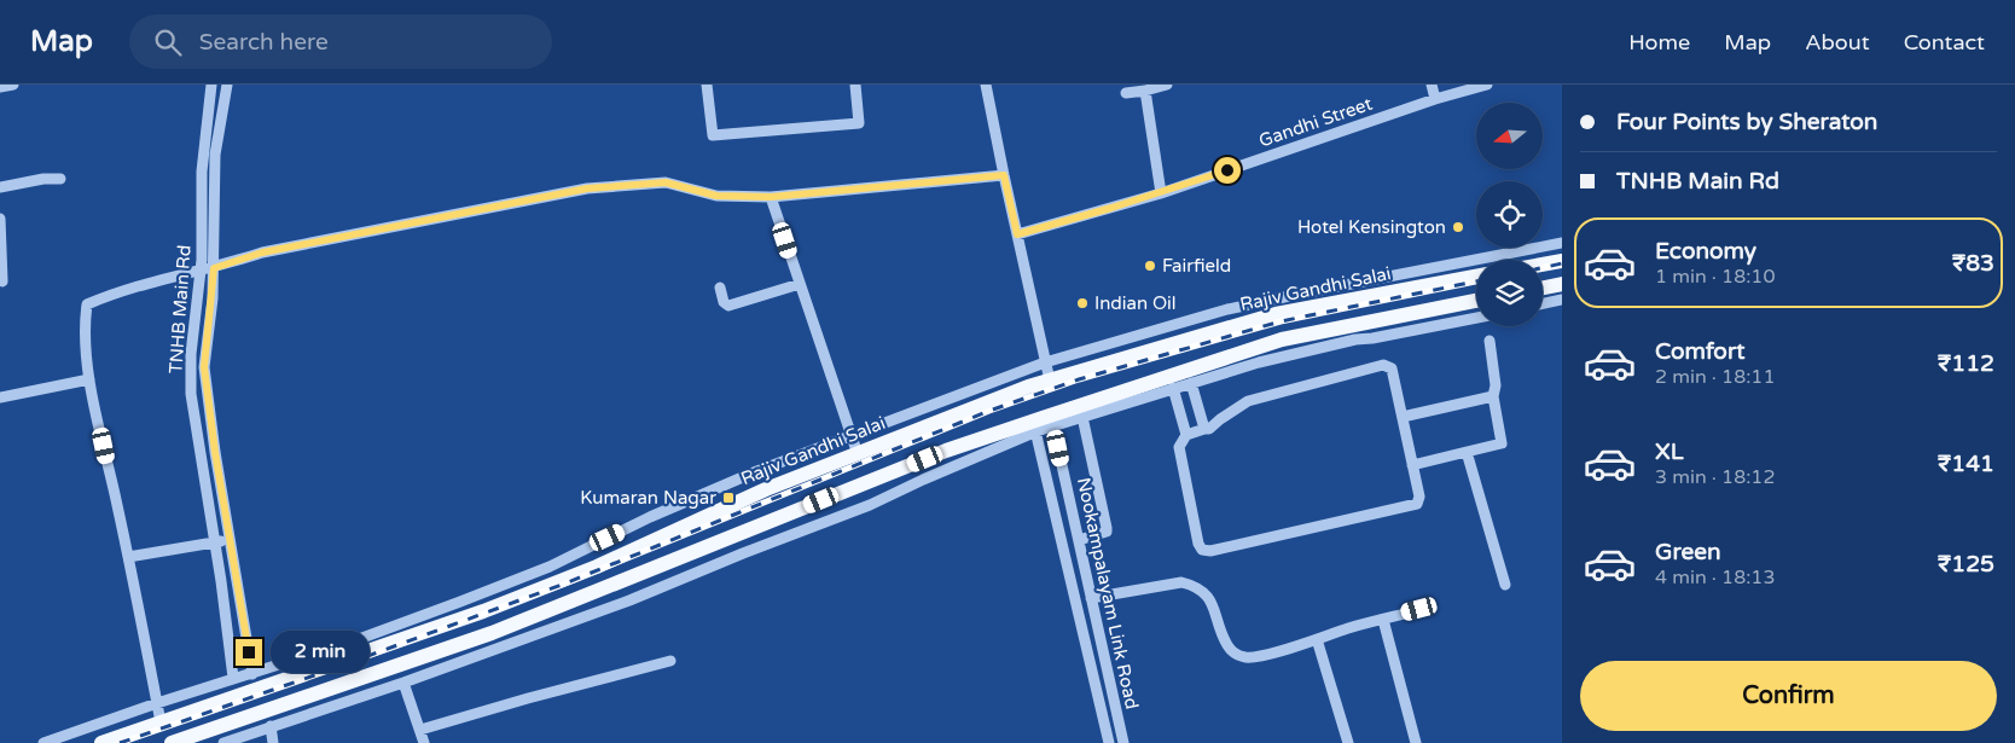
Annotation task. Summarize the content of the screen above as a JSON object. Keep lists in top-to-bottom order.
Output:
{
  "streets": {
    "main road": ["Rajiv Gandhi Salai"],
    "street": ["Gandhi Street", "TNHB Main Rd", "Nookampalayam Link Road"]
  },
  "places": {
    "other": ["Hotel Kensington", "Fairfield", "Indian Oil"],
    "transit": ["Kumaran Nagar"]
  },
  "north": "left",
  "page": {
    "header": "Map",
    "search": "Search here",
    "nav": [
      "Home",
      "Map",
      "About",
      "Contact"
    ],
    "banner": ["Four Points by Sheraton", "TNHB Main Rd"],
    "list": [
      {
        "name": "Economy",
        "note": "1 min · 18:10",
        "value": "₹83"
      },
      {
        "name": "Comfort",
        "note": "2 min · 18:11",
        "value": "₹112"
      },
      {
        "name": "XL",
        "note": "3 min · 18:12",
        "value": "₹141"
      },
      {
        "name": "Green",
        "note": "4 min · 18:13",
        "value": "₹125"
      }
    ],
    "bubble": "2 min",
    "buttons": "Confirm"
  }
}
